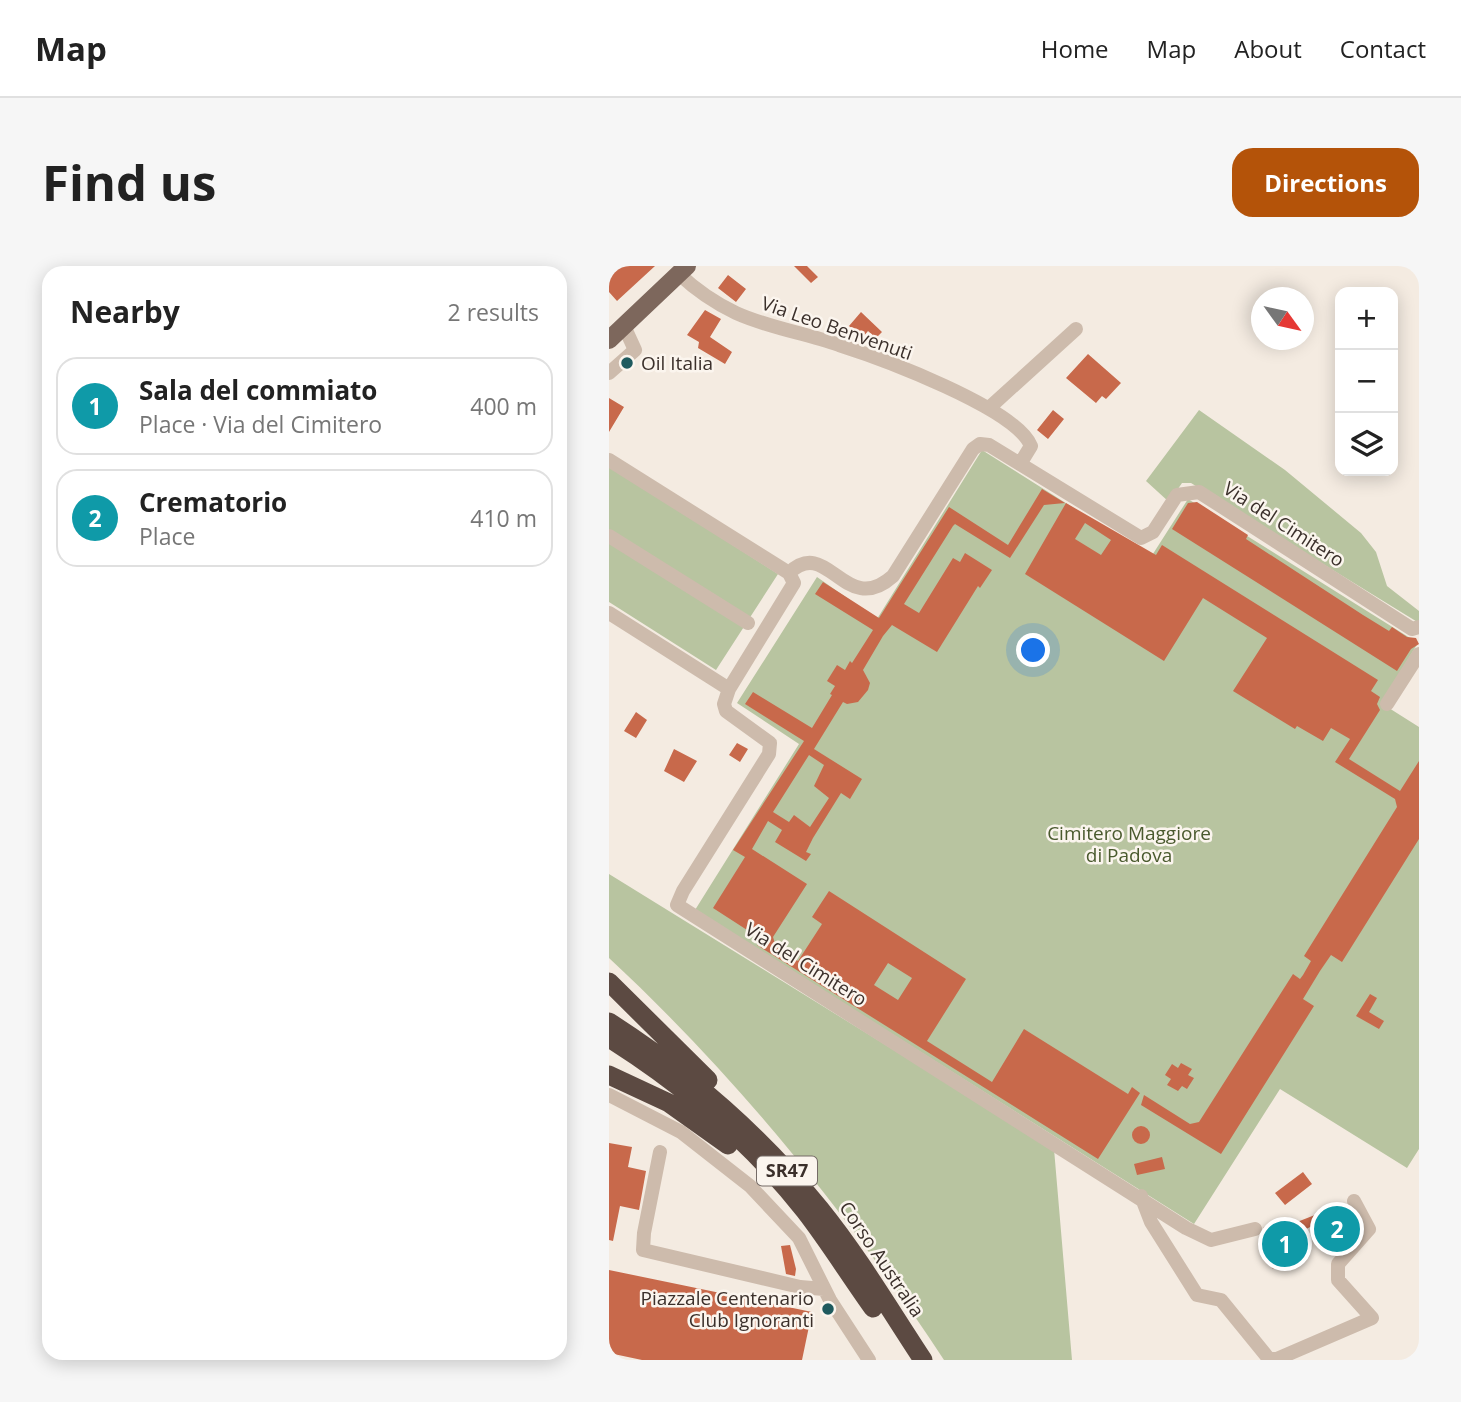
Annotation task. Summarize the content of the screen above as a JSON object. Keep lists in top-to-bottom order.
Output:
{
  "streets": {
    "highway": ["SR47", "Corso Australia"],
    "street": ["Via Leo Benvenuti", "Via del Cimitero"]
  },
  "crossings": [
    ["Via Leo Benvenuti", "Via del Cimitero"]
  ],
  "parks": ["Cimitero Maggiore di Padova"],
  "places": ["Oil Italia", "Piazzale Centenario Club Ignoranti"],
  "north": "bottom right",
  "page": {
    "header": "Map",
    "nav": [
      "Home",
      "Map",
      "About",
      "Contact"
    ],
    "buttons": "Directions",
    "title": "Find us",
    "heading": ["Nearby", "2 results"],
    "map_buttons": ["+", "−"],
    "list": [
      {
        "mark": "1",
        "name": "Sala del commiato",
        "note": "Place · Via del Cimitero",
        "value": "400 m"
      },
      {
        "mark": "2",
        "name": "Crematorio",
        "note": "Place",
        "value": "410 m"
      }
    ],
    "pins": ["2", "1"]
  }
}
